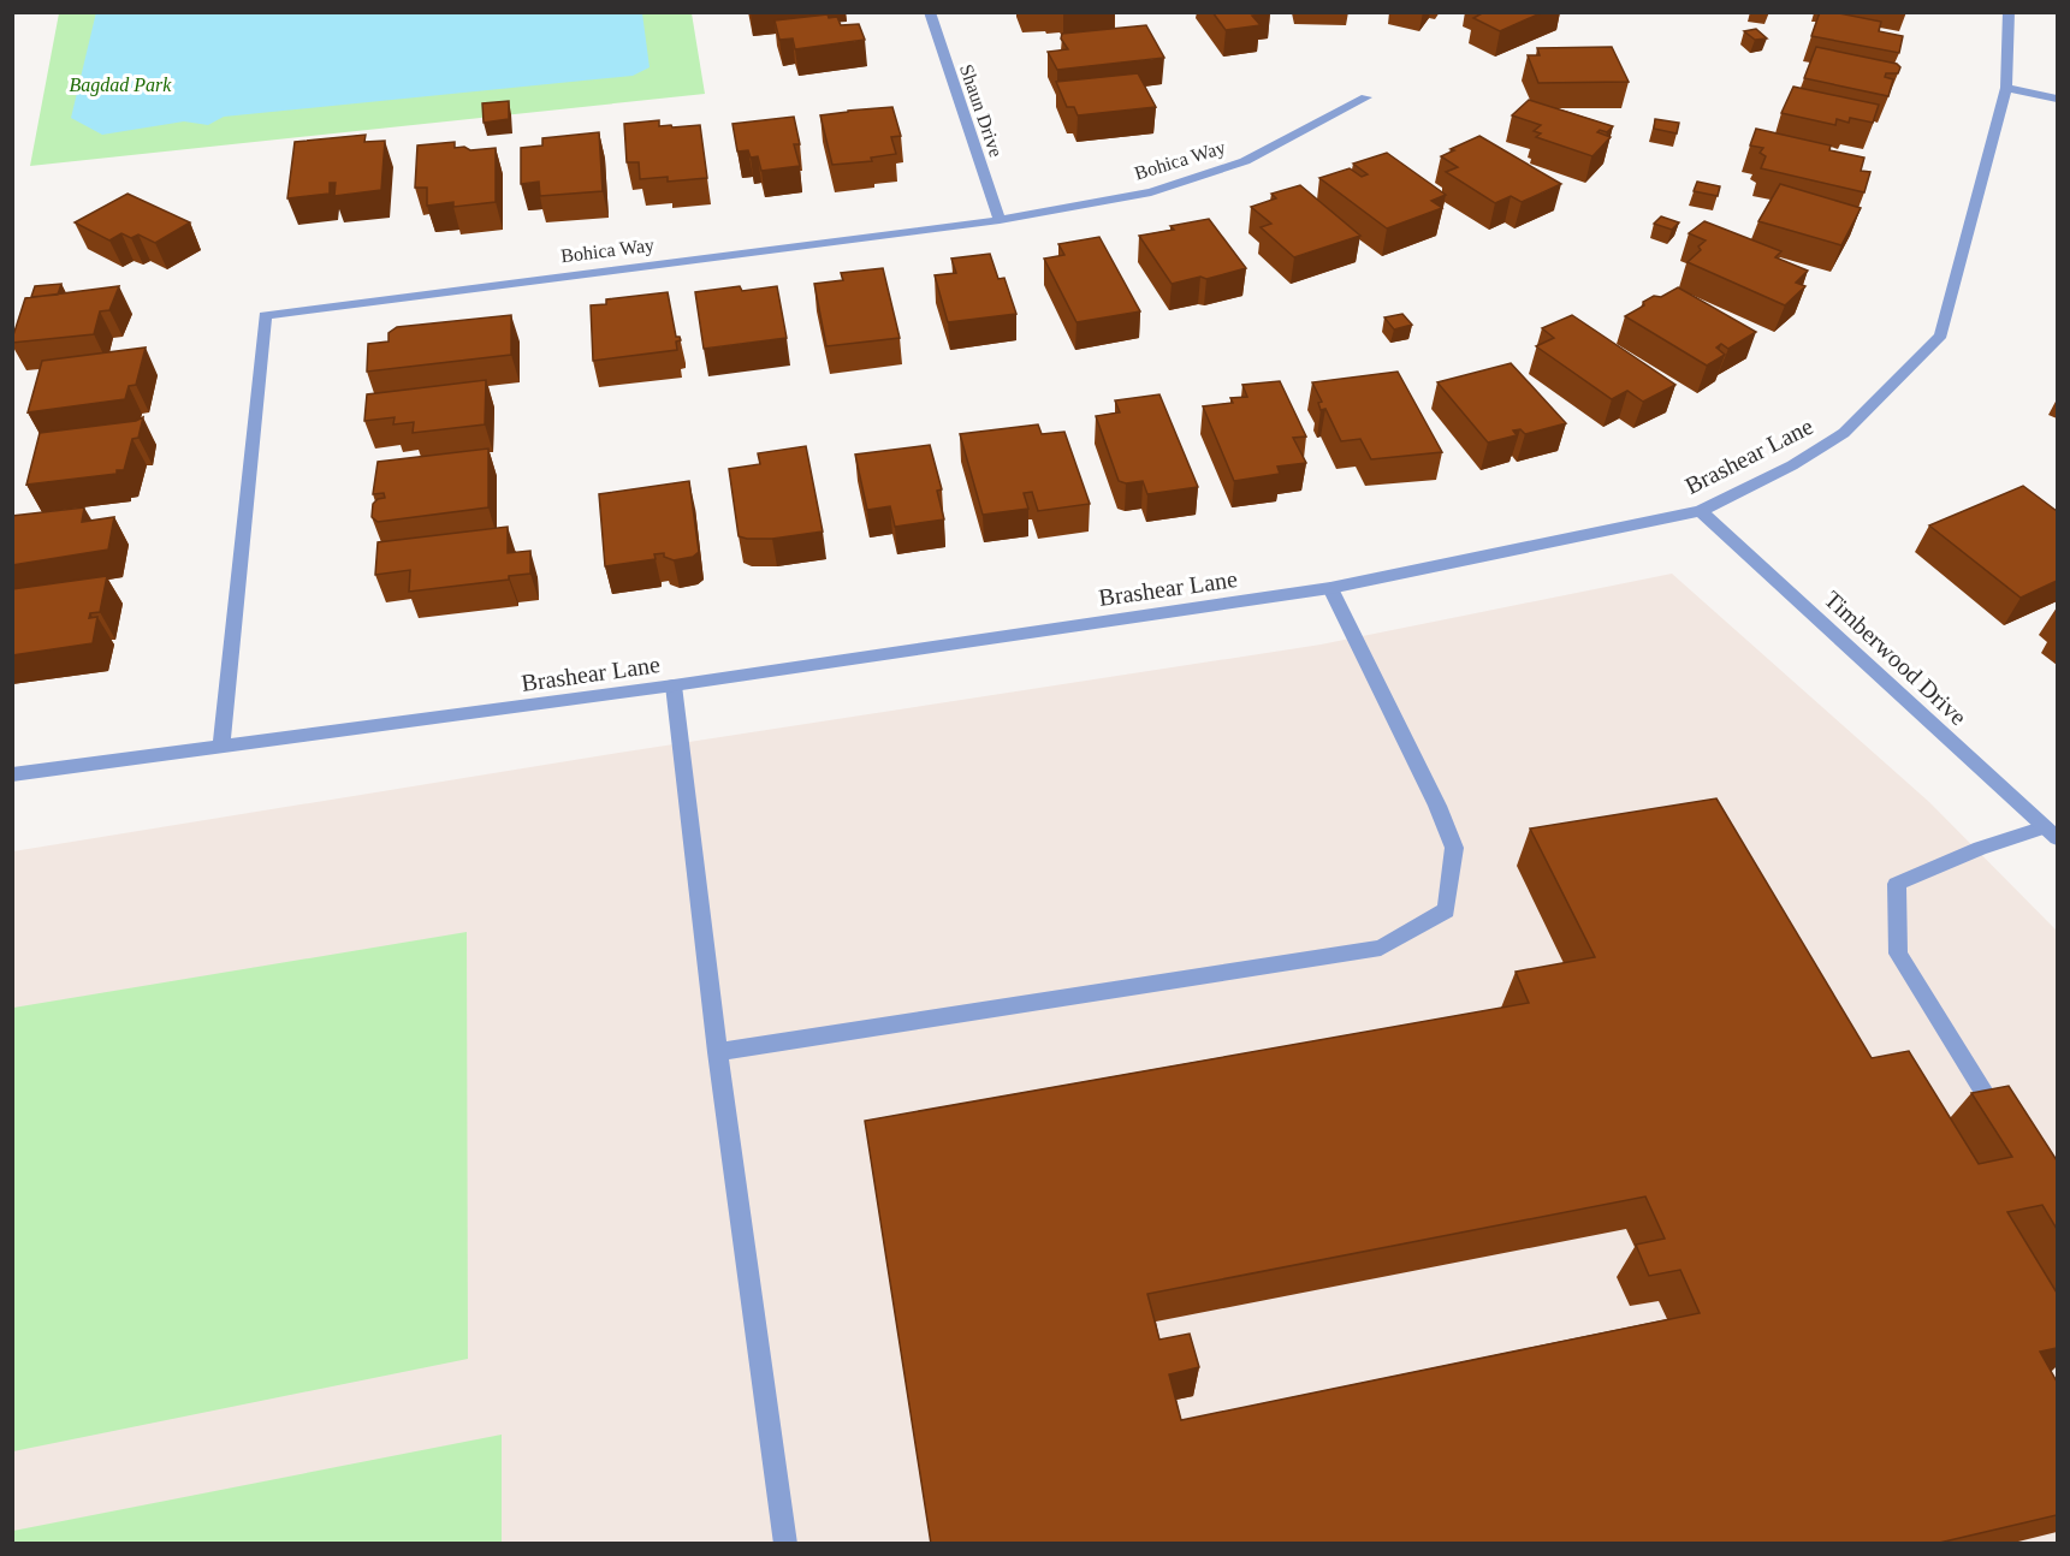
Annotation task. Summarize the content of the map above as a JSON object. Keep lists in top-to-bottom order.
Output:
{
  "streets": {
    "street": [
      "Shaun Drive",
      "Bohica Way",
      "Brashear Lane",
      "Timberwood Drive"
    ]
  },
  "crossings": [
    ["Shaun Drive", "Bohica Way"],
    ["Bohica Way", "Brashear Lane"],
    ["Brashear Lane", "Timberwood Drive"]
  ],
  "parks": ["Bagdad Park"]
}
